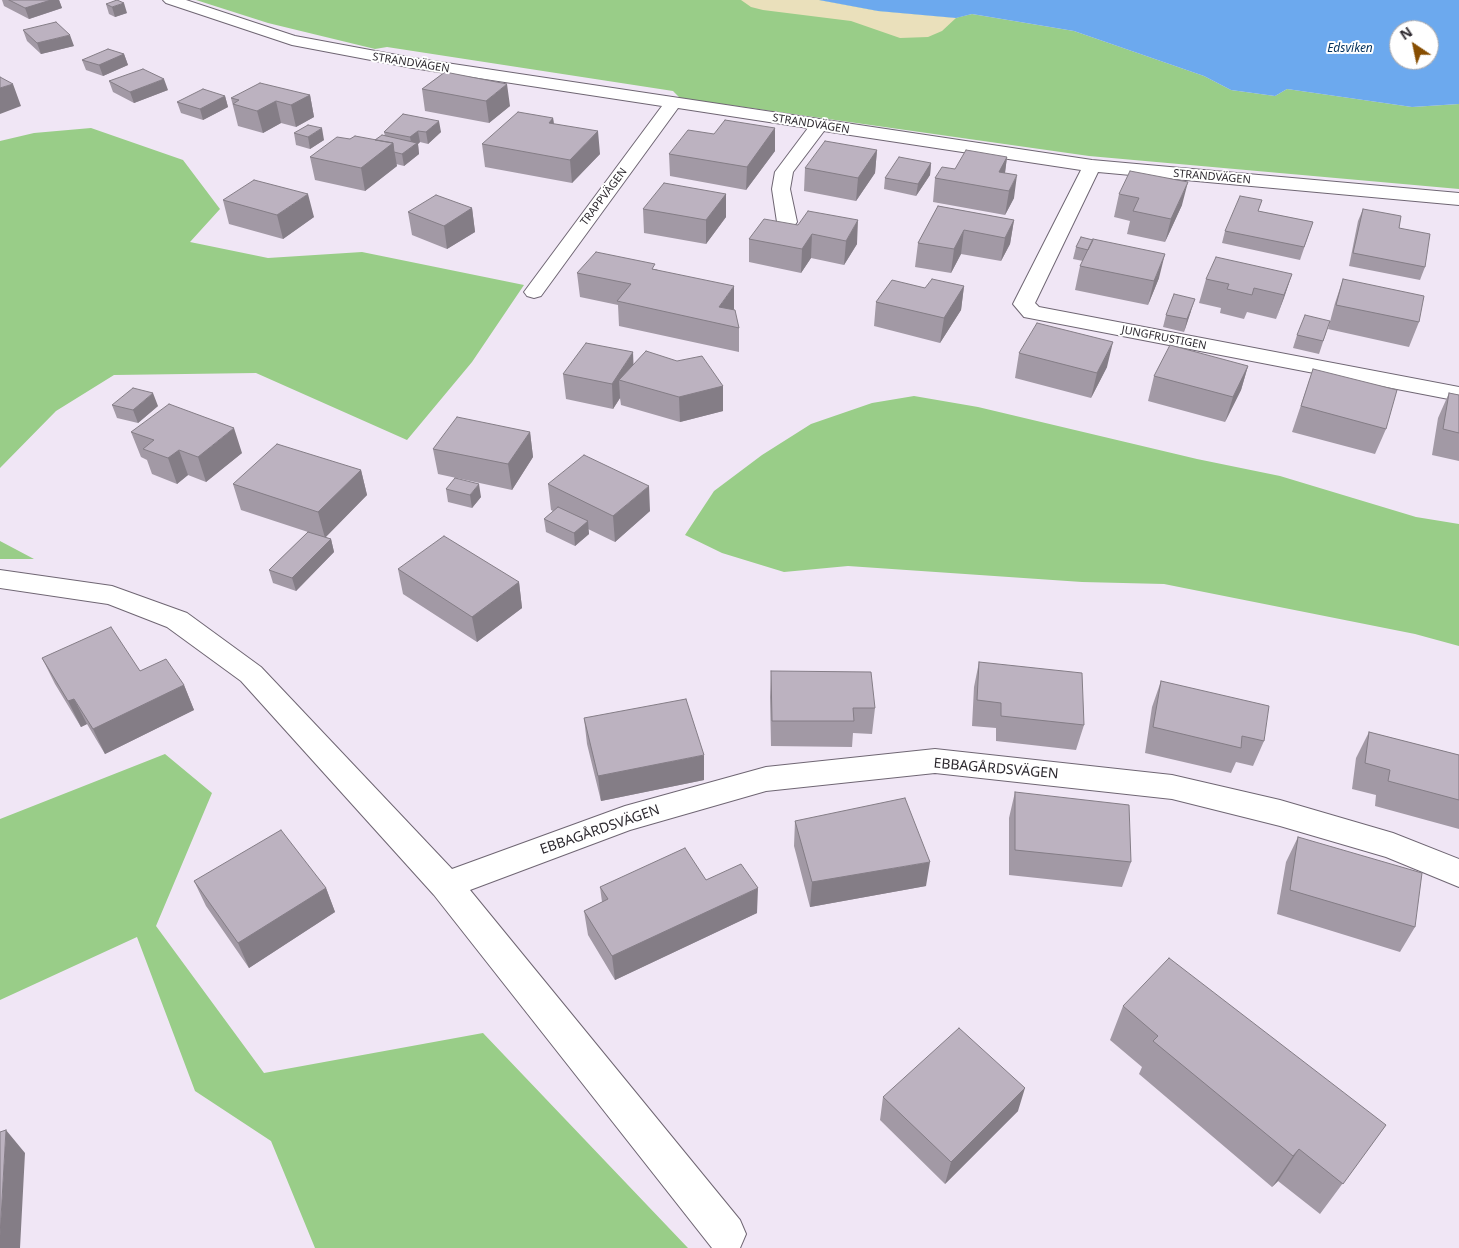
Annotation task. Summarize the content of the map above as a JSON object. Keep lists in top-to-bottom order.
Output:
{
  "streets": {
    "street": [
      "STRANDVÄGEN",
      "TRAPPVÄGEN",
      "JUNGFRUSTIGEN",
      "EBBAGÅRDSVÄGEN"
    ]
  },
  "crossings": [
    ["STRANDVÄGEN", "TRAPPVÄGEN"],
    ["STRANDVÄGEN", "JUNGFRUSTIGEN"]
  ],
  "water": ["Edsviken"],
  "north": "top left"
}
